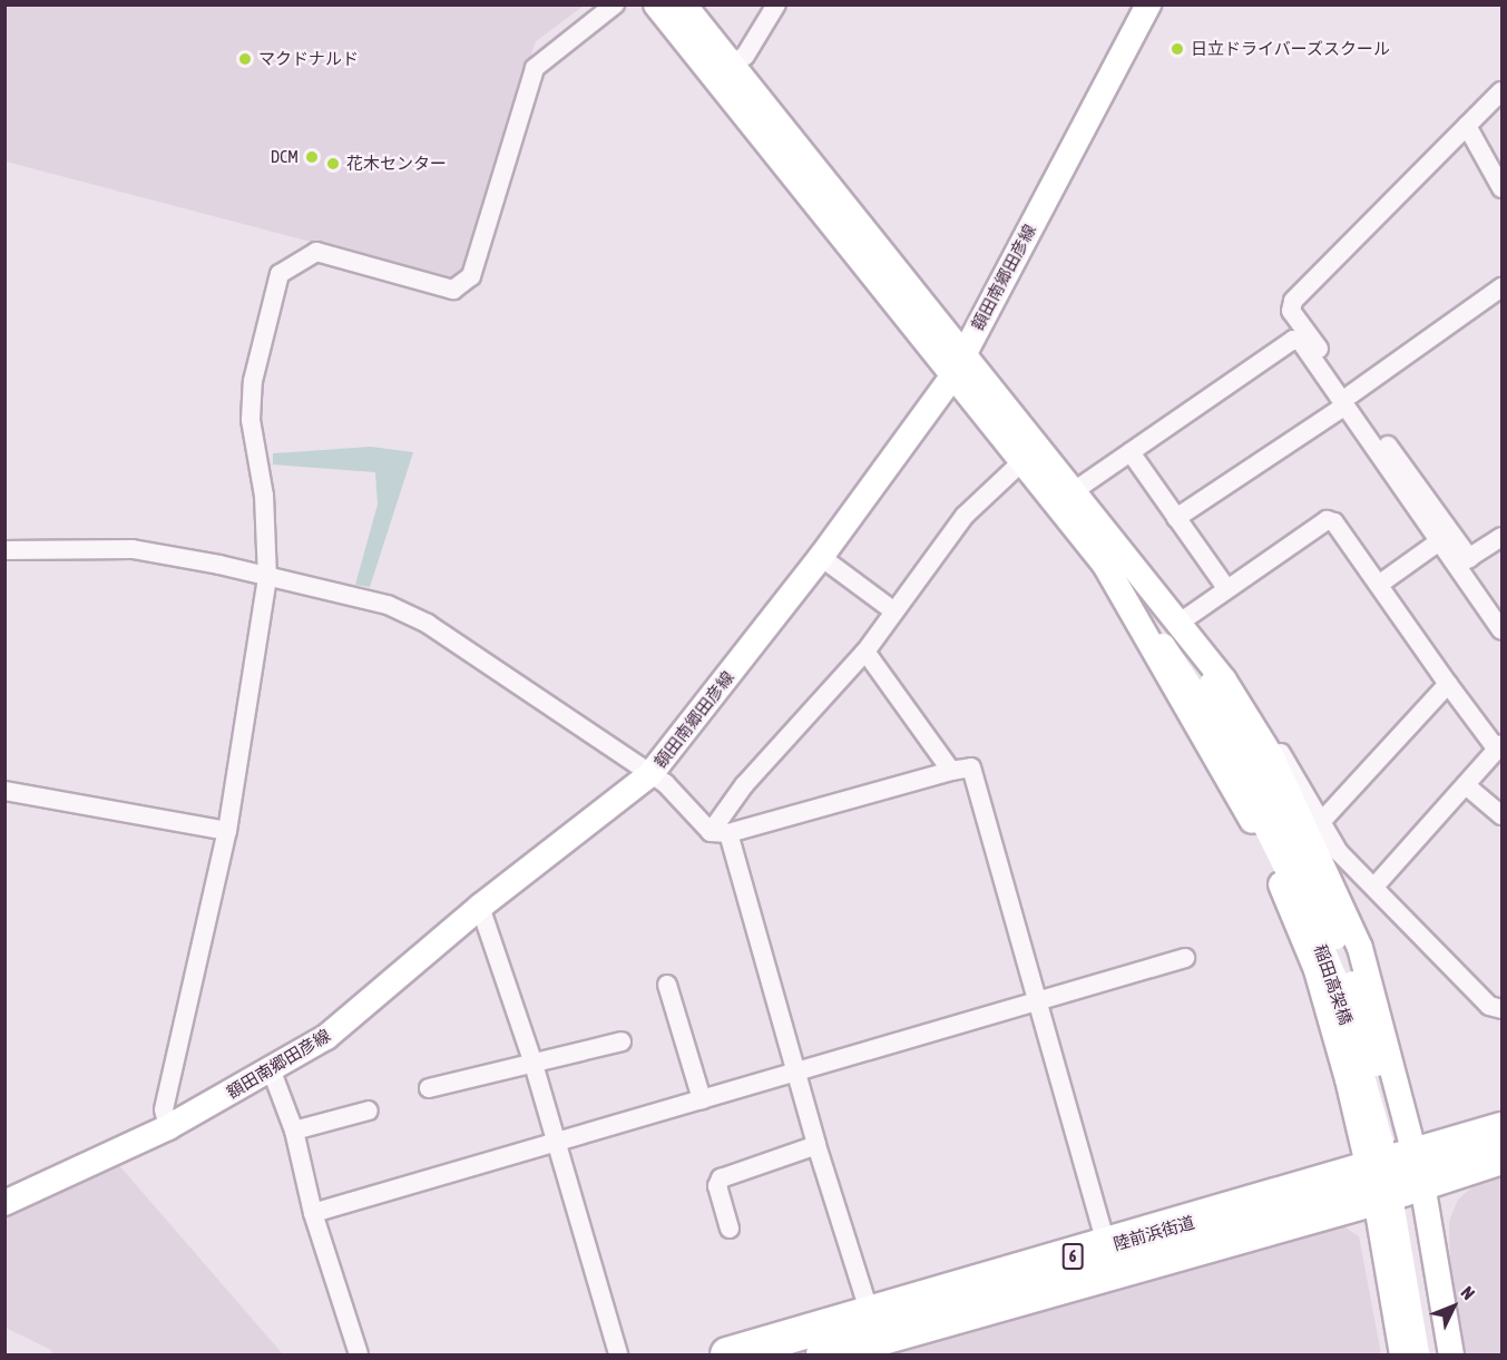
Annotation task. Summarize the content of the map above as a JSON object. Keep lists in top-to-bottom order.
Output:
{
  "streets": {
    "highway": ["陸前浜街道", "6"],
    "street": ["額田南郷田彦線", "稲田高架橋"]
  },
  "places": [
    "日立ドライバーズスクール",
    "マクドナルド",
    "DCM",
    "花木センター"
  ],
  "north": "top right"
}
